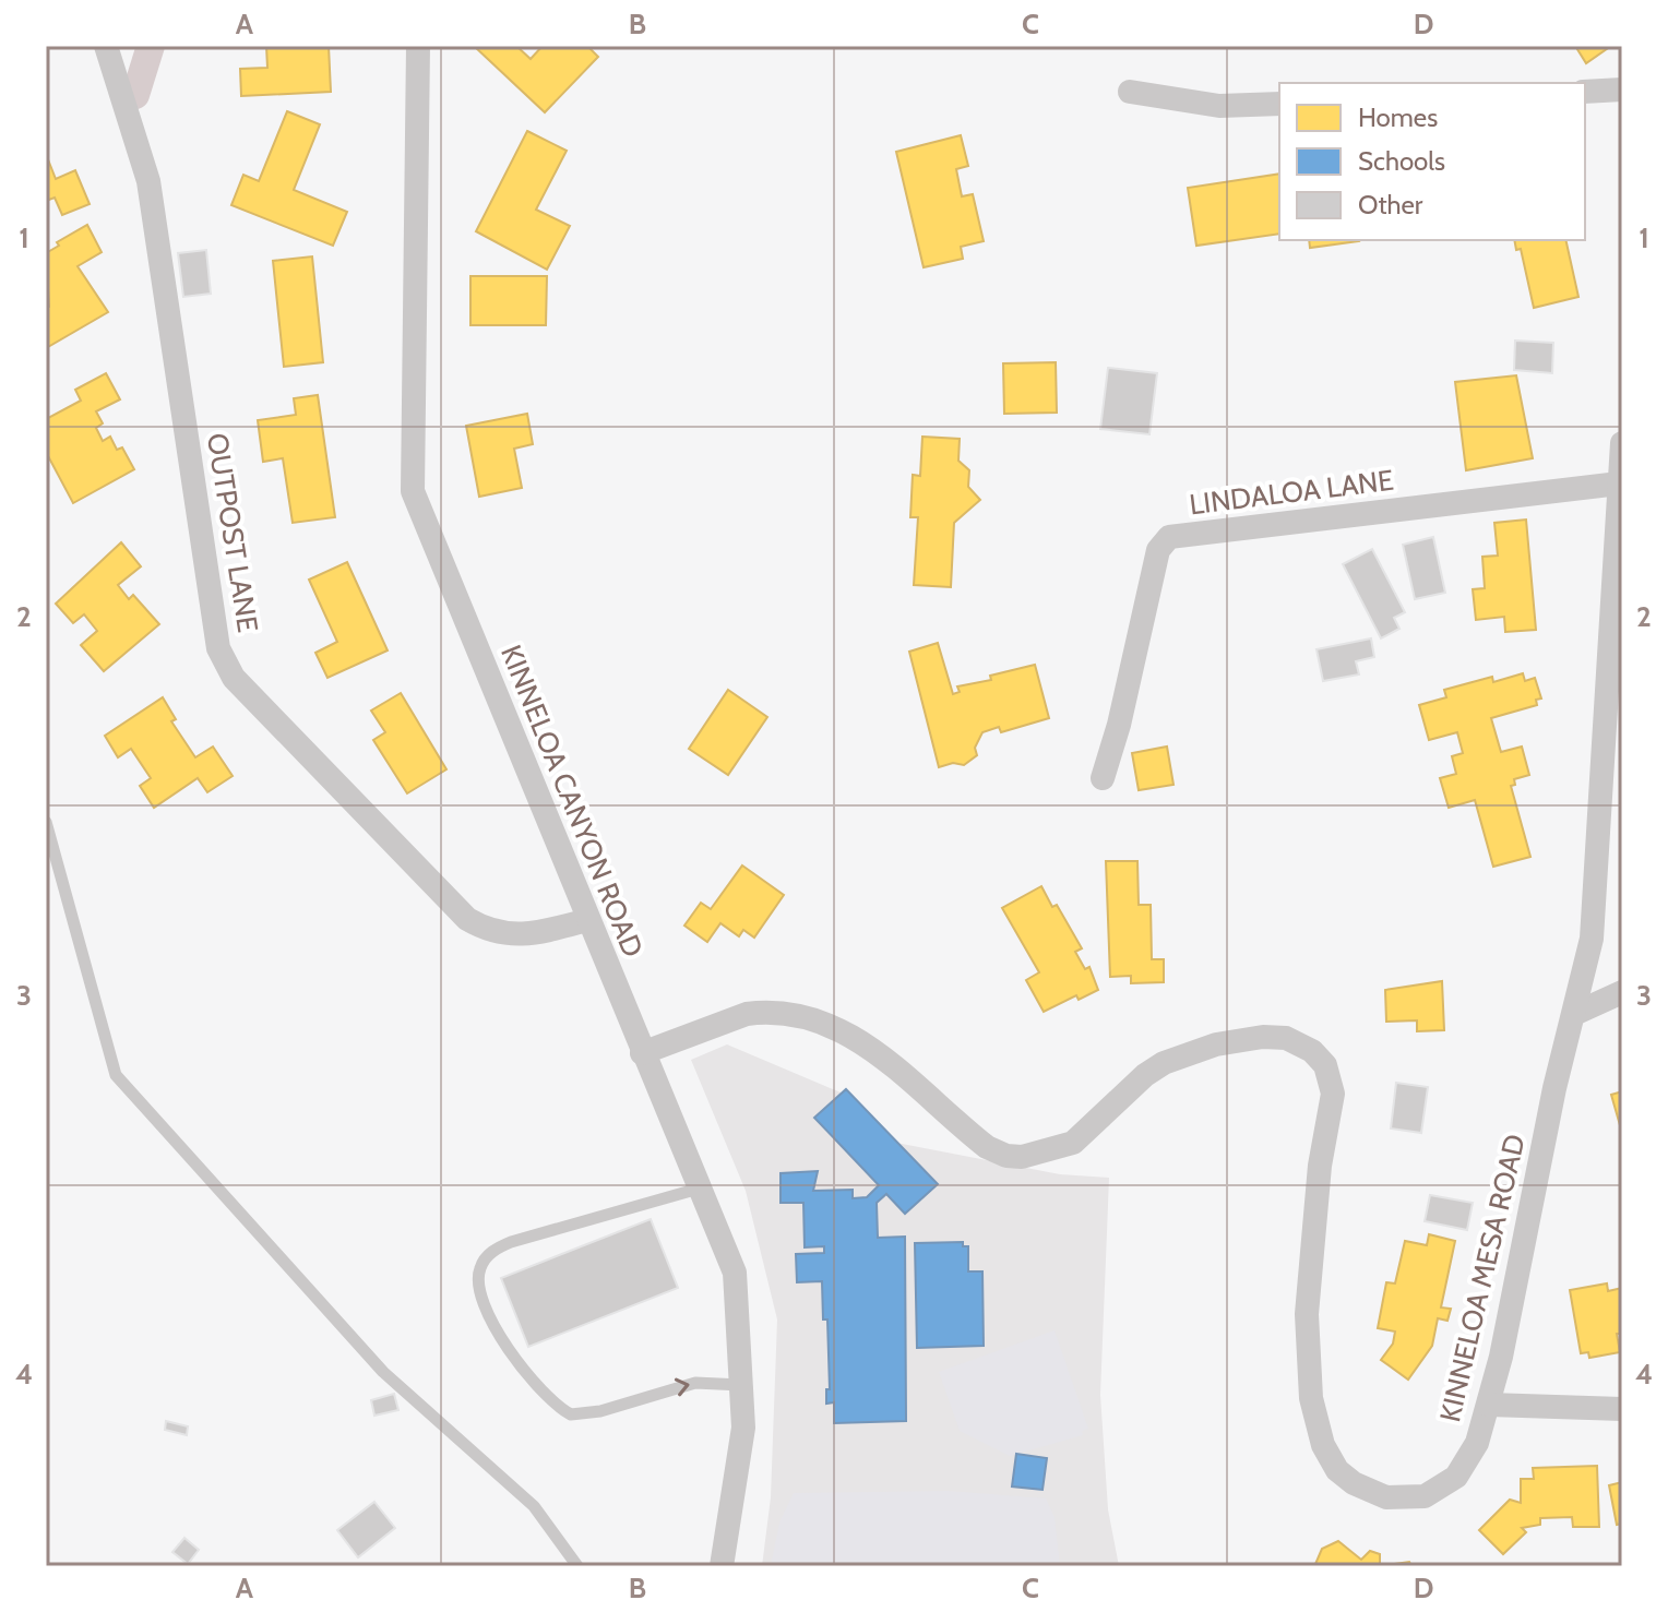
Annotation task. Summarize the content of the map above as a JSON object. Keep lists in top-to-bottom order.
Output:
{
  "streets": {
    "street": [
      "LINDALOA LANE",
      "OUTPOST LANE",
      "KINNELOA CANYON ROAD",
      "KINNELOA MESA ROAD"
    ]
  },
  "crossings": [
    ["LINDALOA LANE", "KINNELOA MESA ROAD"],
    ["OUTPOST LANE", "KINNELOA CANYON ROAD"],
    ["KINNELOA CANYON ROAD", "KINNELOA MESA ROAD"]
  ],
  "legend": ["Homes", "Schools", "Other"],
  "grid": {
    "columns": [
      "A",
      "B",
      "C",
      "D"
    ],
    "rows": [
      "1",
      "2",
      "3",
      "4"
    ]
  }
}
